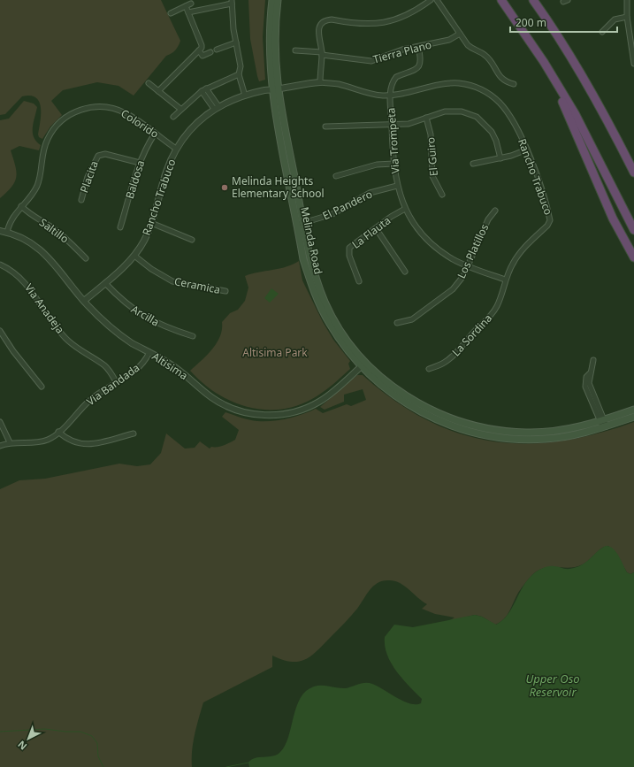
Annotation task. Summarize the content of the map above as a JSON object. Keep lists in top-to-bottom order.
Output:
{
  "streets": {
    "main road": ["Melinda Road"],
    "street": [
      "Tierra Plano",
      "Colorido",
      "Via Trompeta",
      "El Guiro",
      "Placita",
      "Rancho Trabuco",
      "Baldosa",
      "El Pandero",
      "Saltillo",
      "La Flauta",
      "Los Platillos",
      "Ceramica",
      "Via Anadeja",
      "Arcilla",
      "La Sordina",
      "Altisima",
      "Via Bandada"
    ]
  },
  "crossings": [
    ["Tierra Plano", "Via Trompeta"],
    ["Colorido", "Rancho Trabuco"],
    ["Colorido", "Baldosa"],
    ["Colorido", "Saltillo"],
    ["Colorido", "Altisima"],
    ["Via Trompeta", "Rancho Trabuco"],
    ["Via Trompeta", "El Pandero"],
    ["Via Trompeta", "La Flauta"],
    ["Via Trompeta", "Los Platillos"],
    ["Via Trompeta", "La Sordina"],
    ["Placita", "Baldosa"],
    ["Rancho Trabuco", "Melinda Road"],
    ["Rancho Trabuco", "Ceramica"],
    ["Rancho Trabuco", "Arcilla"],
    ["Rancho Trabuco", "La Sordina"],
    ["Rancho Trabuco", "Altisima"],
    ["El Pandero", "Melinda Road"],
    ["Melinda Road", "Altisima"],
    ["Via Anadeja", "Via Bandada"],
    ["Altisima", "Via Bandada"]
  ],
  "water": ["Upper Oso Reservoir"],
  "parks": ["Altisima Park"],
  "places": ["Melinda Heights Elementary School"],
  "scale_bar": "200 m",
  "north": "bottom left"
}
